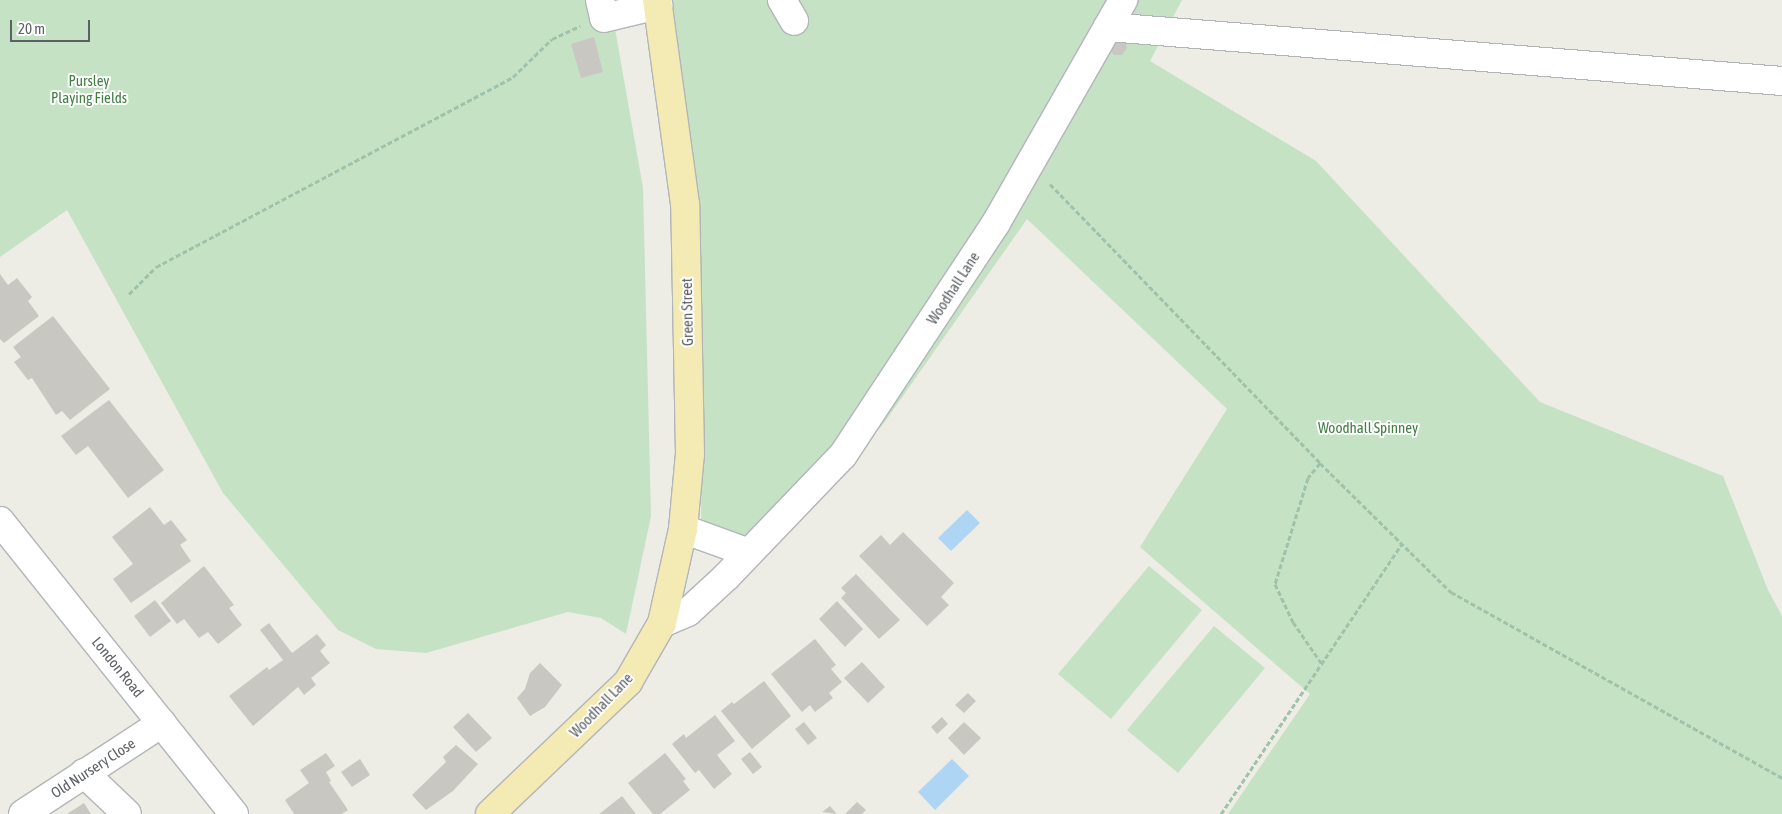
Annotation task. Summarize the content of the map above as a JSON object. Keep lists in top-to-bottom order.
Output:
{
  "streets": {
    "main road": ["Woodhall Lane", "Green Street"],
    "street": ["London Road", "Old Nursery Close"]
  },
  "crossings": [
    ["Woodhall Lane", "Green Street"],
    ["London Road", "Old Nursery Close"]
  ],
  "parks": ["Pursley Playing Fields", "Woodhall Spinney"],
  "scale_bar": "20 m"
}
